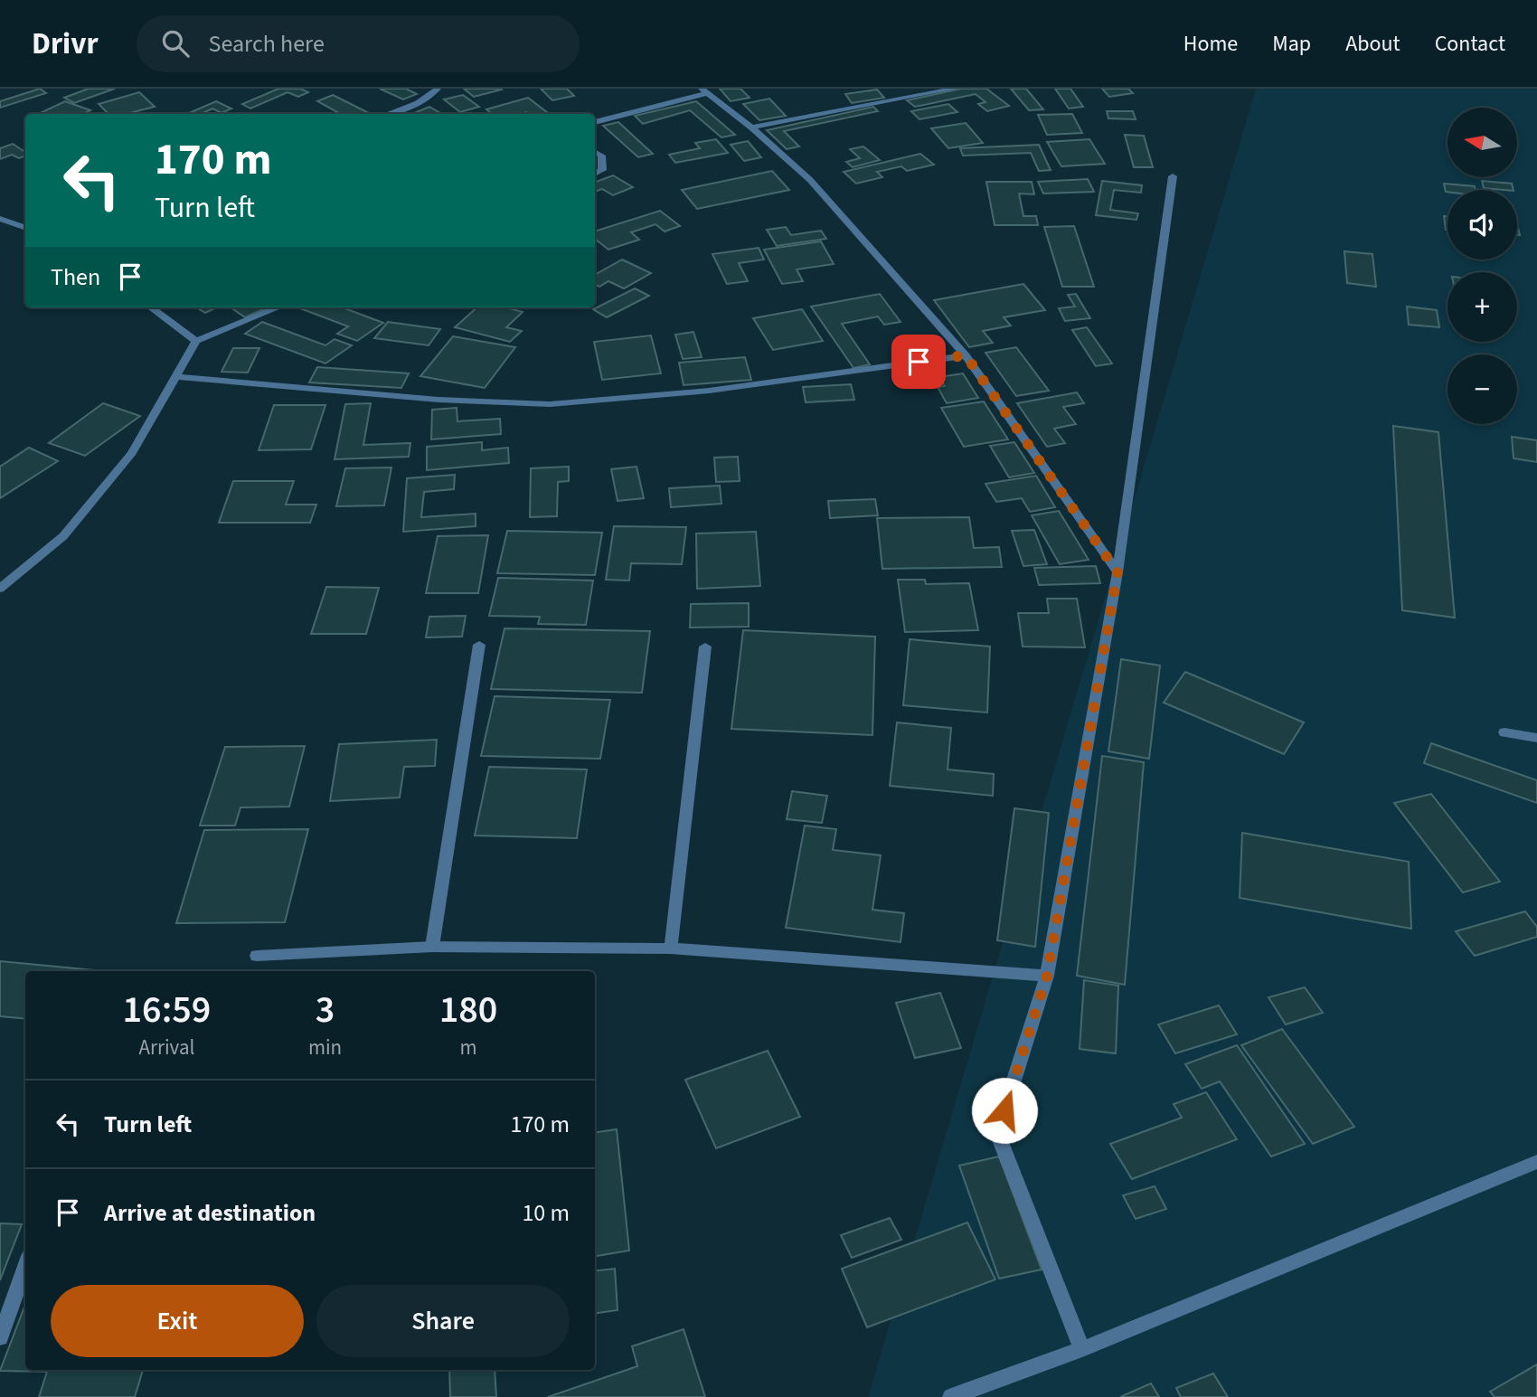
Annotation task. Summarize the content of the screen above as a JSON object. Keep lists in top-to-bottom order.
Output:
{
  "north": "left",
  "page": {
    "header": "Drivr",
    "search": "Search here",
    "nav": [
      "Home",
      "Map",
      "About",
      "Contact"
    ],
    "map_buttons": ["+", "−"],
    "turn": ["170 m", "Turn left"],
    "then": "Then",
    "eta": [
      "16:59",
      "Arrival",
      "3",
      "min",
      "180",
      "m"
    ],
    "list": [
      {
        "name": "Turn left",
        "value": "170 m"
      },
      {
        "name": "Arrive at destination",
        "value": "10 m"
      }
    ],
    "buttons": ["Exit", "Share"]
  }
}
